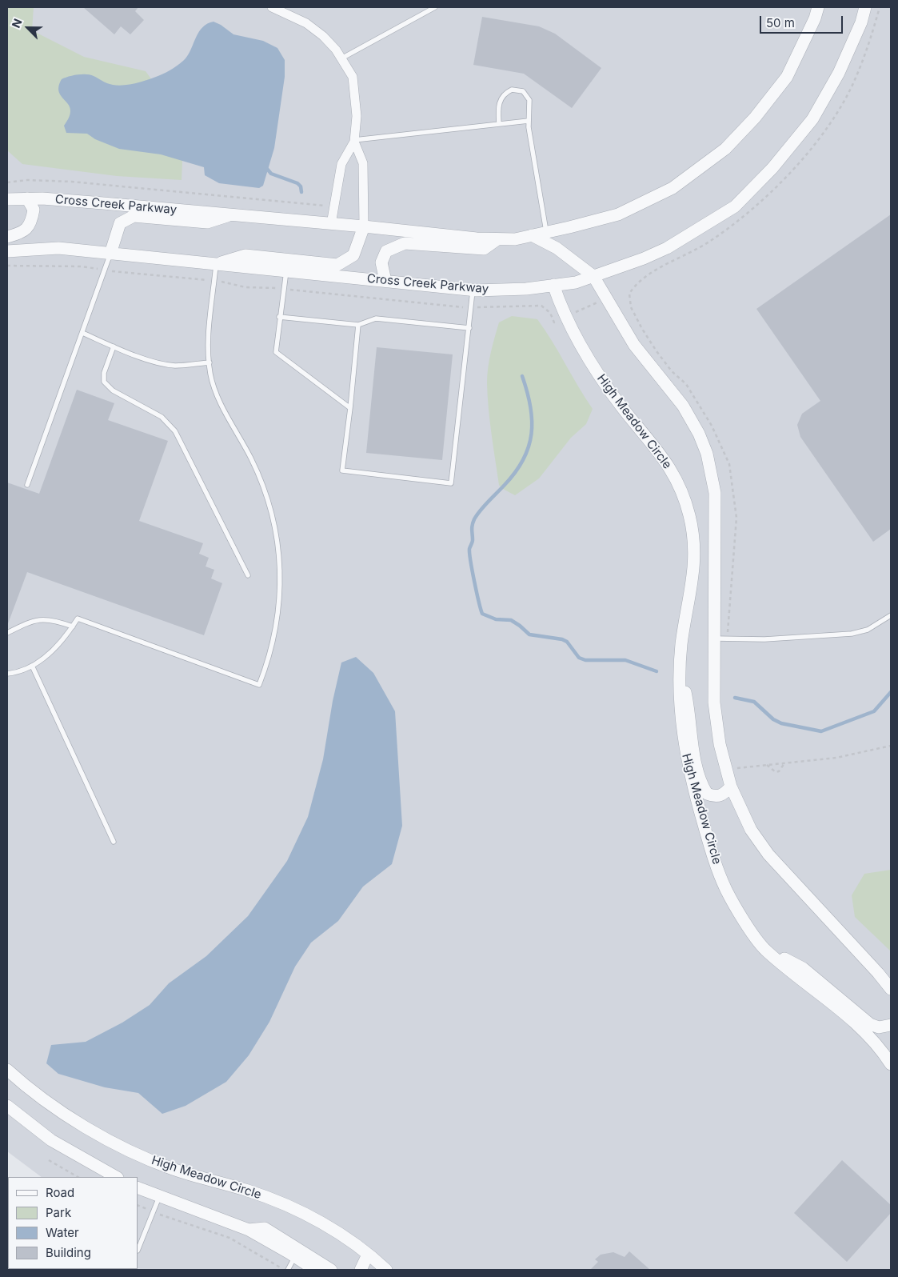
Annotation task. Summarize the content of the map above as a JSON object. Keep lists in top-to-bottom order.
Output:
{
  "streets": {
    "street": ["Cross Creek Parkway", "High Meadow Circle"]
  },
  "crossings": [
    ["Cross Creek Parkway", "High Meadow Circle"]
  ],
  "legend": [
    "Road",
    "Park",
    "Water",
    "Building"
  ],
  "scale_bar": "50 m",
  "north": "top left"
}
